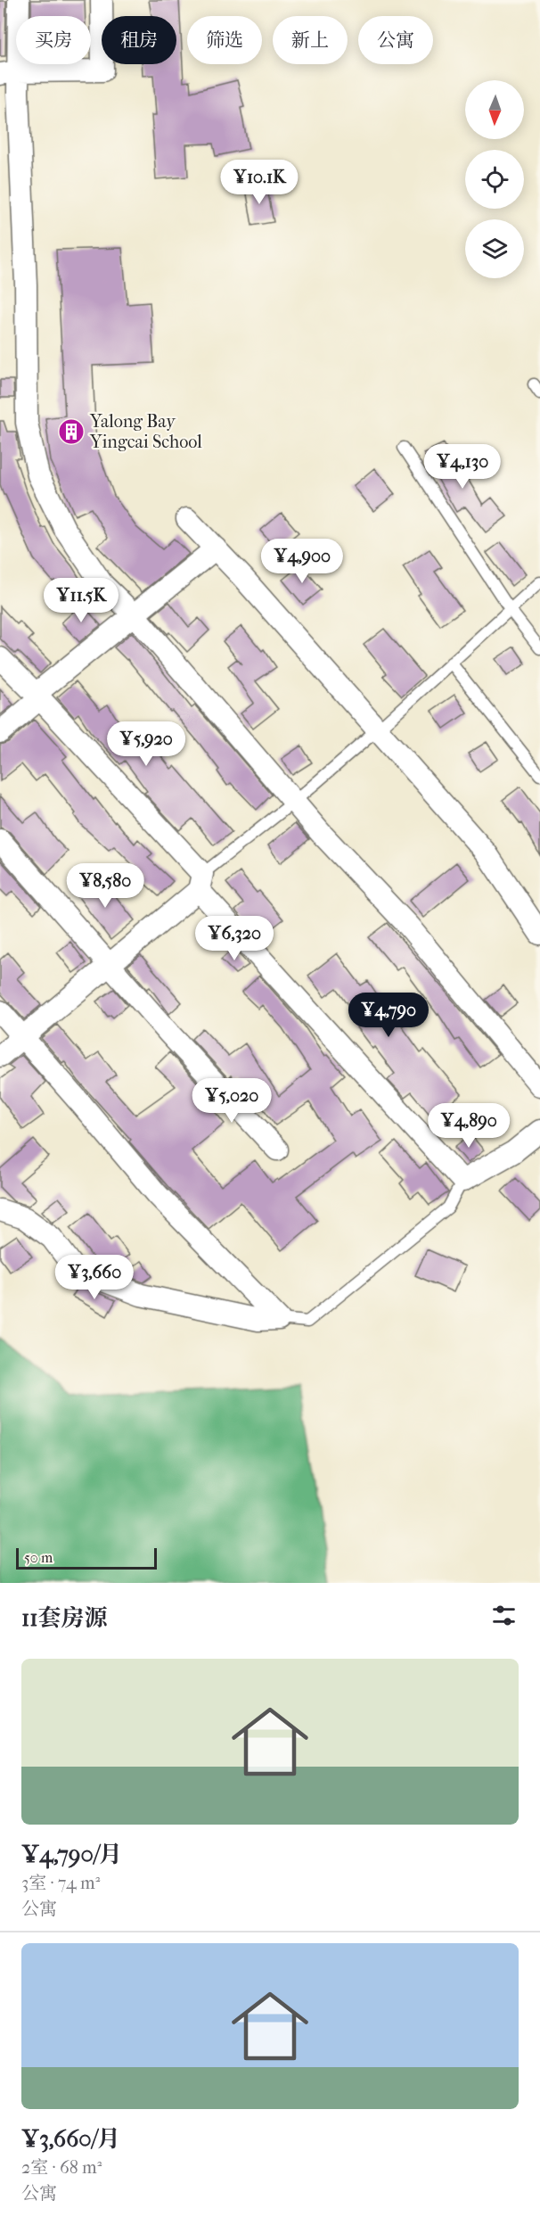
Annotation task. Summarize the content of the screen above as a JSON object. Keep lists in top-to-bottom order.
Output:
{
  "places": {
    "building": ["Yalong Bay Yingcai School"]
  },
  "scale_bar": "50 m",
  "north": "bottom",
  "page": {
    "chip": [
      "买房",
      "租房",
      "筛选",
      "新上",
      "公寓"
    ],
    "price": [
      "¥10.1K",
      "¥4,130",
      "¥4,900",
      "¥11.5K",
      "¥5,920",
      "¥8,580",
      "¥6,320",
      "¥4,790",
      "¥5,020",
      "¥4,890",
      "¥3,660"
    ],
    "scale": "50 m",
    "heading": "11套房源",
    "list": [
      {
        "name": "¥4,790/月",
        "note": "3室 · 74 m² · 公寓"
      },
      {
        "name": "¥3,660/月",
        "note": "2室 · 68 m² · 公寓"
      }
    ]
  }
}
